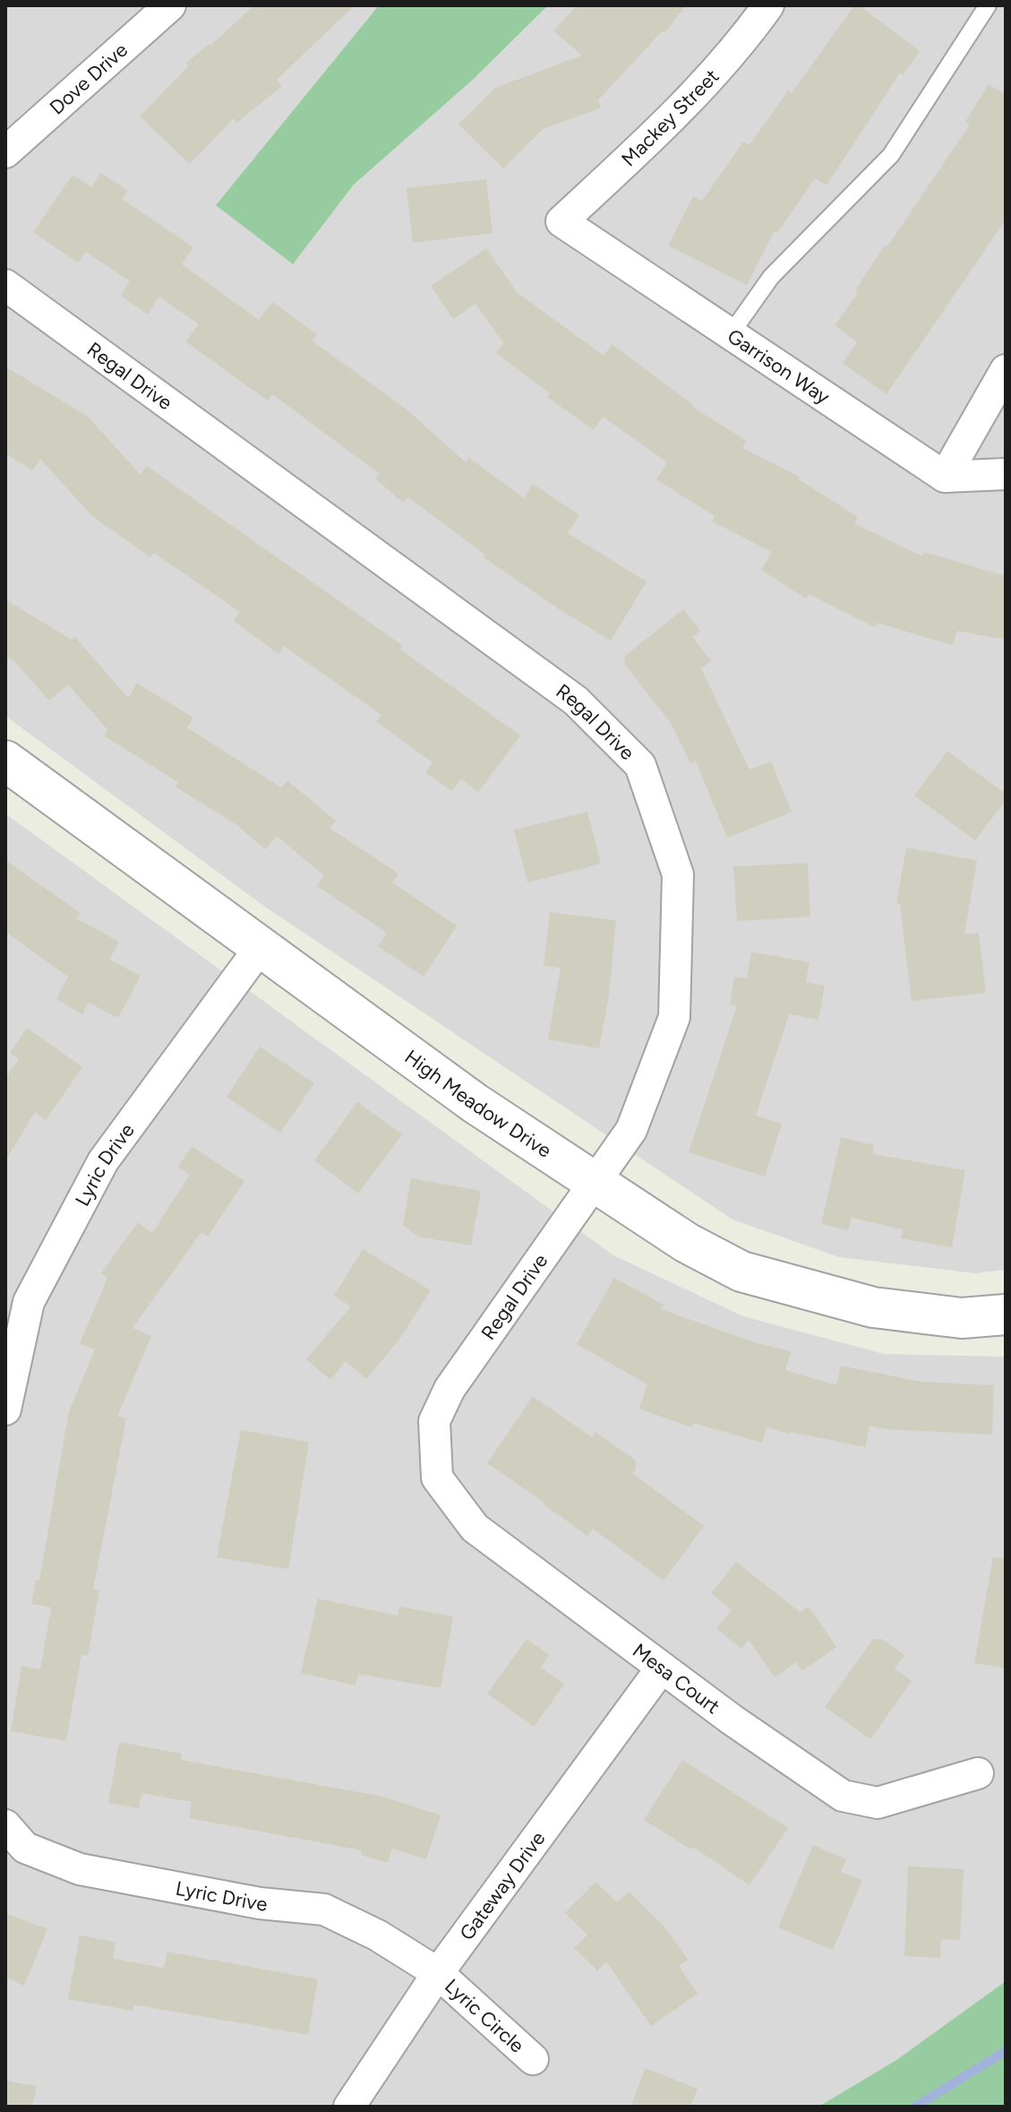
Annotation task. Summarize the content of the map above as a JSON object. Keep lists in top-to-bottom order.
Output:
{
  "streets": {
    "street": [
      "Dove Drive",
      "Mackey Street",
      "Garrison Way",
      "Regal Drive",
      "High Meadow Drive",
      "Lyric Drive",
      "Mesa Court",
      "Gateway Drive",
      "Lyric Circle"
    ]
  },
  "crossings": [
    ["Mackey Street", "Garrison Way"],
    ["Regal Drive", "High Meadow Drive"],
    ["Regal Drive", "Mesa Court"],
    ["High Meadow Drive", "Lyric Drive"],
    ["Lyric Drive", "Gateway Drive"],
    ["Lyric Drive", "Lyric Circle"],
    ["Mesa Court", "Gateway Drive"],
    ["Gateway Drive", "Lyric Circle"]
  ]
}
